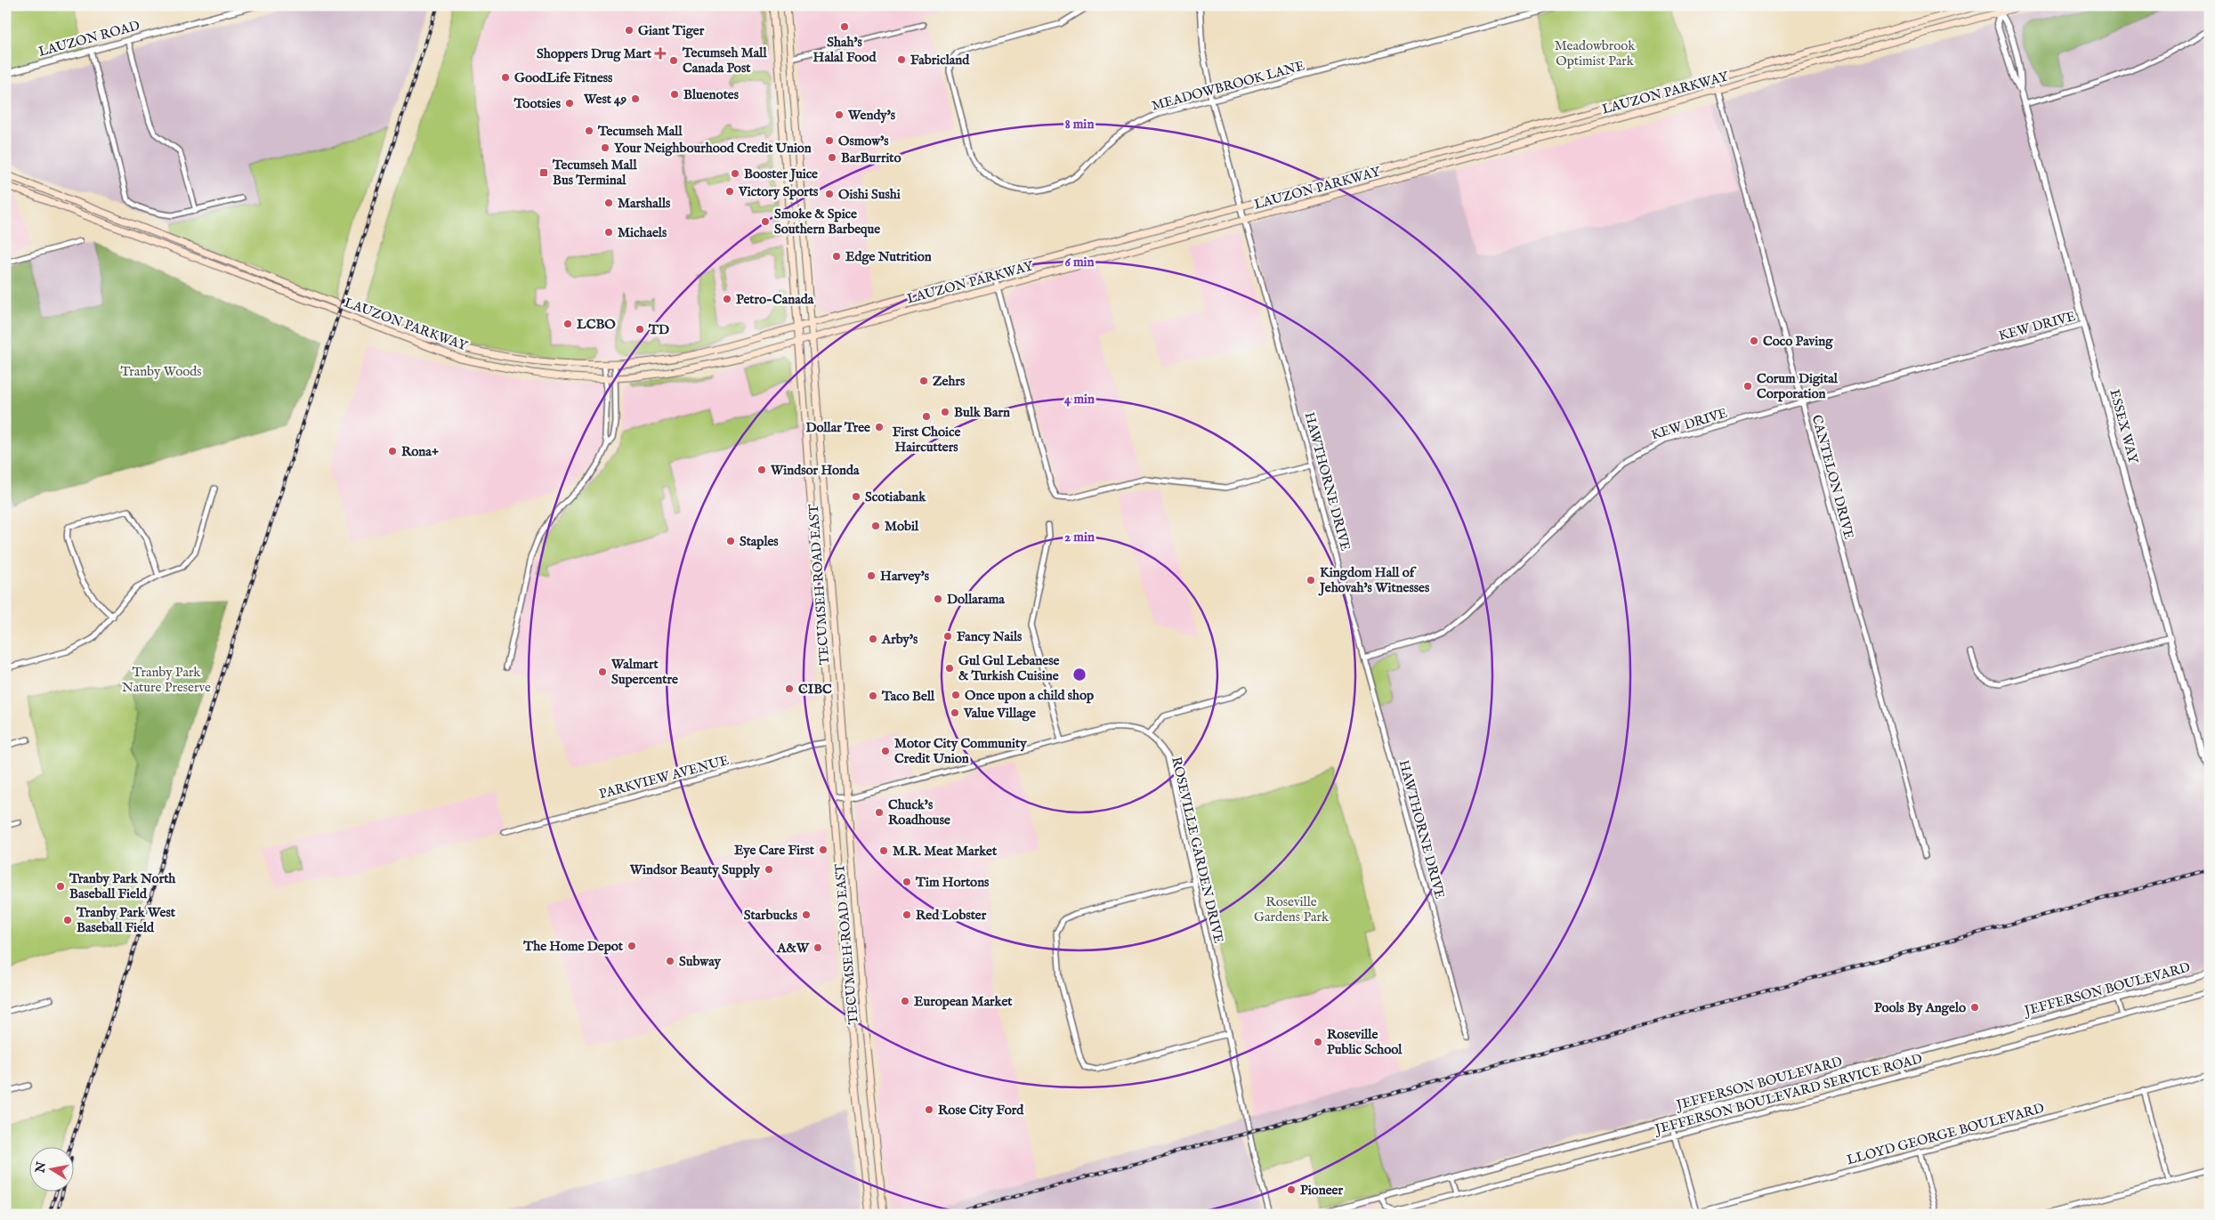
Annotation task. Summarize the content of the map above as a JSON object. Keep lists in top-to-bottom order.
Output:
{
  "streets": {
    "main road": ["LAUZON PARKWAY", "TECUMSEH ROAD EAST"],
    "street": [
      "LAUZON ROAD",
      "MEADOWBROOK LANE",
      "KEW DRIVE",
      "ESSEX WAY",
      "CANTELON DRIVE",
      "HAWTHORNE DRIVE",
      "PARKVIEW AVENUE",
      "ROSEVILLE GARDEN DRIVE",
      "JEFFERSON BOULEVARD",
      "JEFFERSON BOULEVARD SERVICE ROAD",
      "LLOYD GEORGE BOULEVARD"
    ]
  },
  "crossings": [
    ["MEADOWBROOK LANE", "HAWTHORNE DRIVE"],
    ["LAUZON PARKWAY", "ESSEX WAY"],
    ["LAUZON PARKWAY", "CANTELON DRIVE"],
    ["LAUZON PARKWAY", "HAWTHORNE DRIVE"],
    ["LAUZON PARKWAY", "TECUMSEH ROAD EAST"],
    ["KEW DRIVE", "ESSEX WAY"],
    ["KEW DRIVE", "CANTELON DRIVE"],
    ["KEW DRIVE", "HAWTHORNE DRIVE"],
    ["TECUMSEH ROAD EAST", "PARKVIEW AVENUE"],
    ["TECUMSEH ROAD EAST", "ROSEVILLE GARDEN DRIVE"],
    ["JEFFERSON BOULEVARD", "JEFFERSON BOULEVARD SERVICE ROAD"]
  ],
  "parks": [
    "Meadowbrook Optimist Park",
    "Tranby Woods",
    "Tranby Park Nature Preserve",
    "Roseville Gardens Park"
  ],
  "places": {
    "other": [
      "Shah's Halal Food",
      "Giant Tiger",
      "Fabricland",
      "Tecumseh Mall Canada Post",
      "GoodLife Fitness",
      "Bluenotes",
      "West 49",
      "Tootsies",
      "Wendy's",
      "Tecumseh Mall",
      "Osmow's",
      "Your Neighbourhood Credit Union",
      "BarBurrito",
      "Booster Juice",
      "Victory Sports",
      "Oishi Sushi",
      "Marshalls",
      "Smoke & Spice Southern Barbeque",
      "Michaels",
      "Edge Nutrition",
      "Petro-Canada",
      "LCBO",
      "TD",
      "Coco Paving",
      "Zehrs",
      "Corum Digital Corporation",
      "Bulk Barn",
      "First Choice Haircutters",
      "Dollar Tree",
      "Rona+",
      "Windsor Honda",
      "Scotiabank",
      "Mobil",
      "Staples",
      "Harvey's",
      "Kingdom Hall of Jehovah's Witnesses",
      "Dollarama",
      "Fancy Nails",
      "Arby's",
      "Gul Gul Lebanese & Turkish Cuisine",
      "Walmart Supercentre",
      "CIBC",
      "Once upon a child shop",
      "Taco Bell",
      "Value Village",
      "Motor City Community Credit Union",
      "Chuck's Roadhouse",
      "Eye Care First",
      "M.R. Meat Market",
      "Windsor Beauty Supply",
      "Tim Hortons",
      "Tranby Park North Baseball Field",
      "Starbucks",
      "Red Lobster",
      "Tranby Park West Baseball Field",
      "The Home Depot",
      "A&W",
      "Subway",
      "European Market",
      "Pools By Angelo",
      "Roseville Public School",
      "Rose City Ford",
      "Pioneer"
    ],
    "health": ["Shoppers Drug Mart"],
    "transit": ["Tecumseh Mall Bus Terminal"]
  },
  "north": "left",
  "rings": [
    "8 min",
    "6 min",
    "4 min",
    "2 min"
  ]
}
